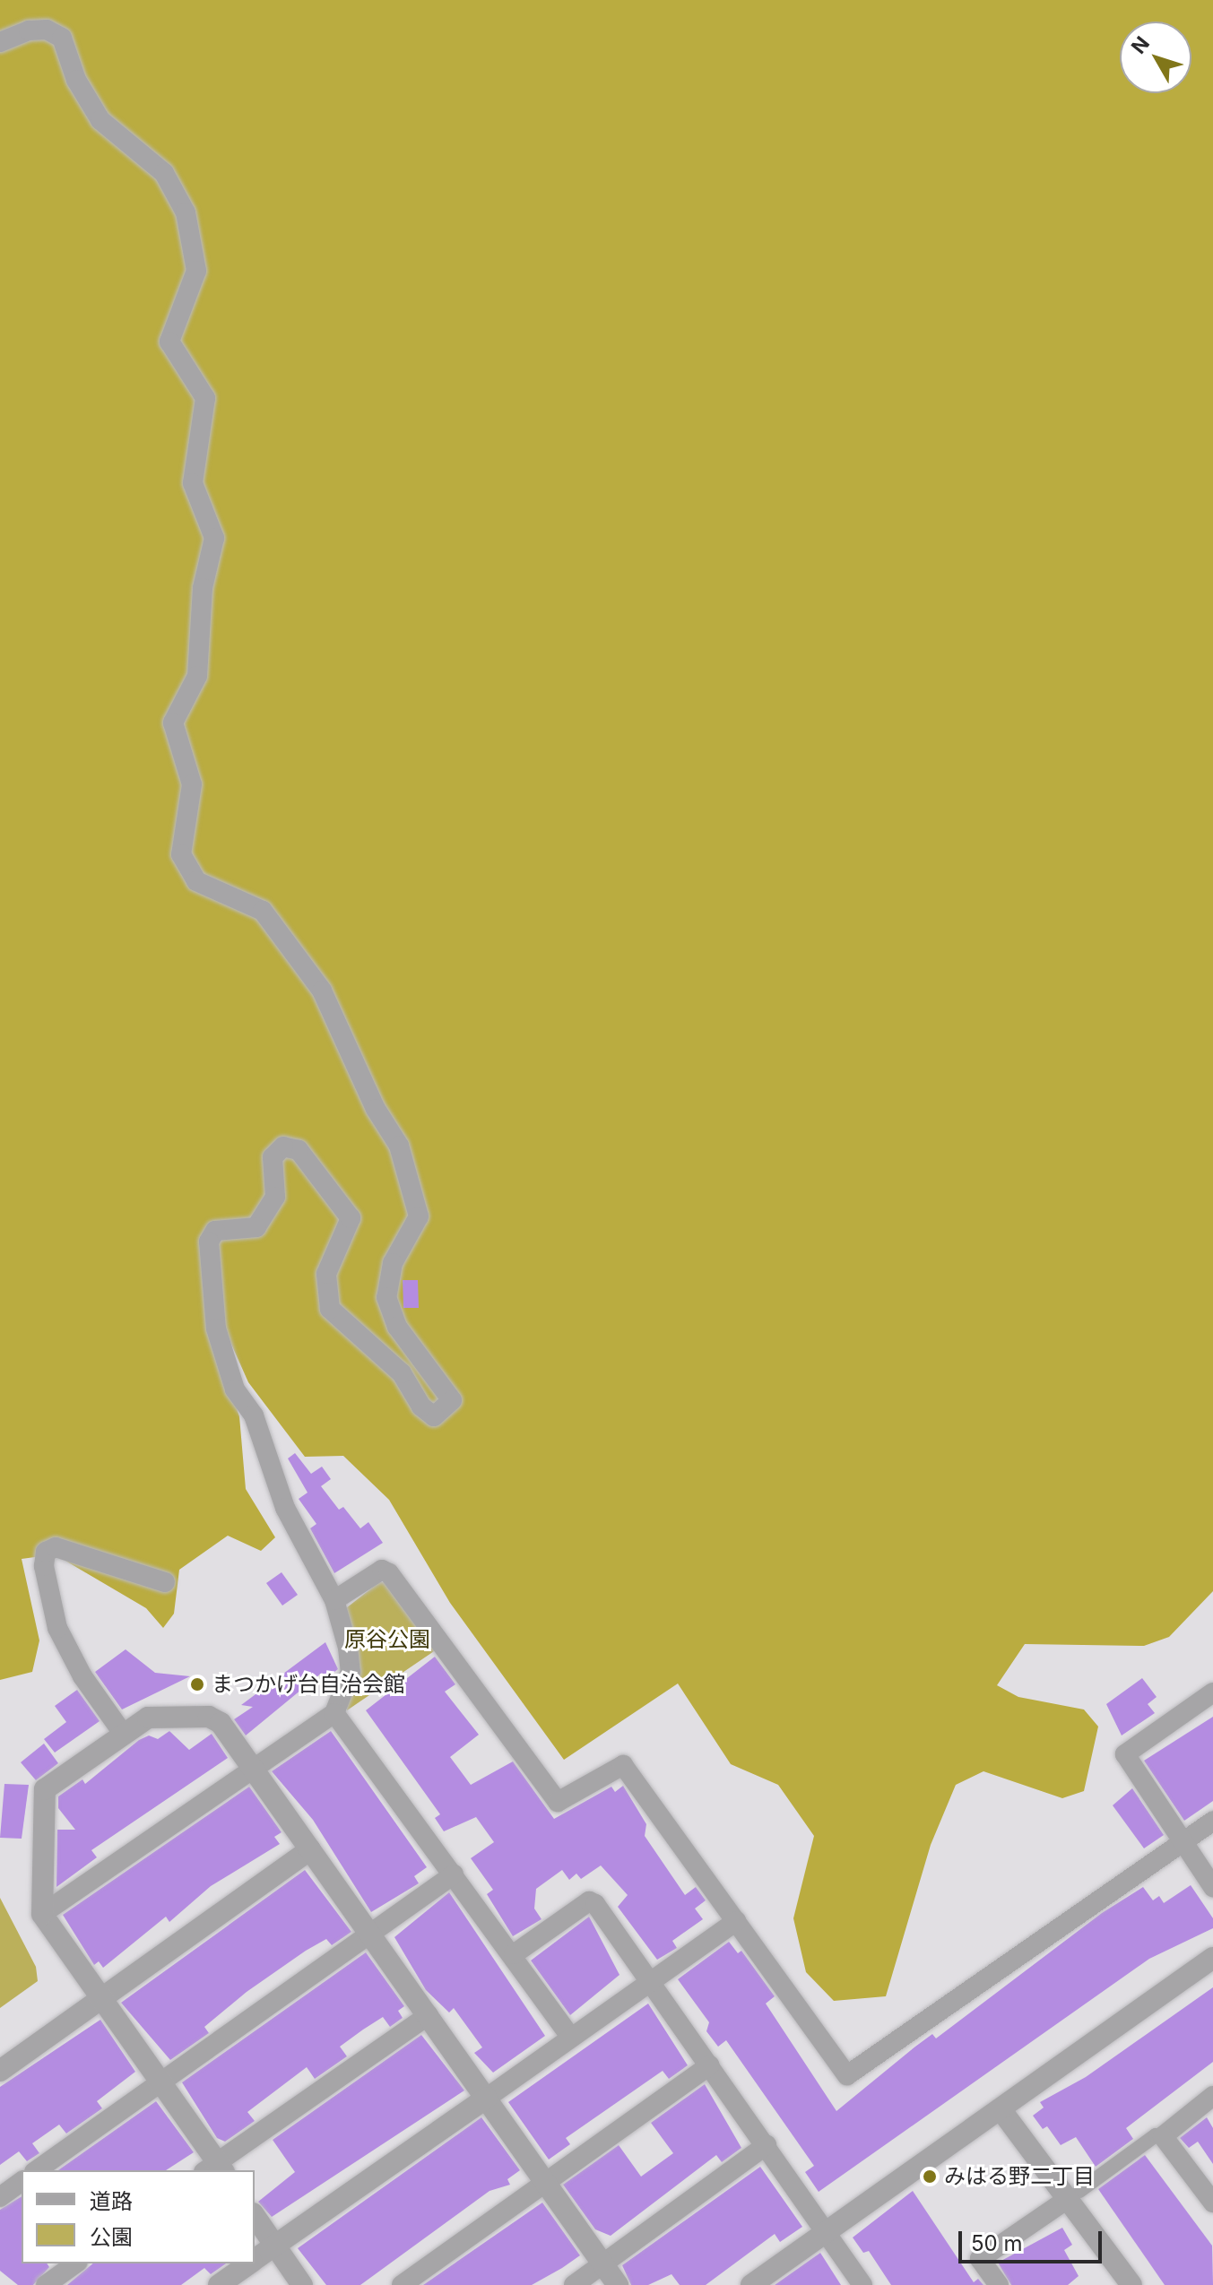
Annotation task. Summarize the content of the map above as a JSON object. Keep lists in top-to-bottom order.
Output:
{
  "parks": ["原谷公園"],
  "places": ["まつかげ台自治会館", "みはる野二丁目"],
  "legend": ["道路", "公園"],
  "scale_bar": "50 m",
  "north": "top left"
}
